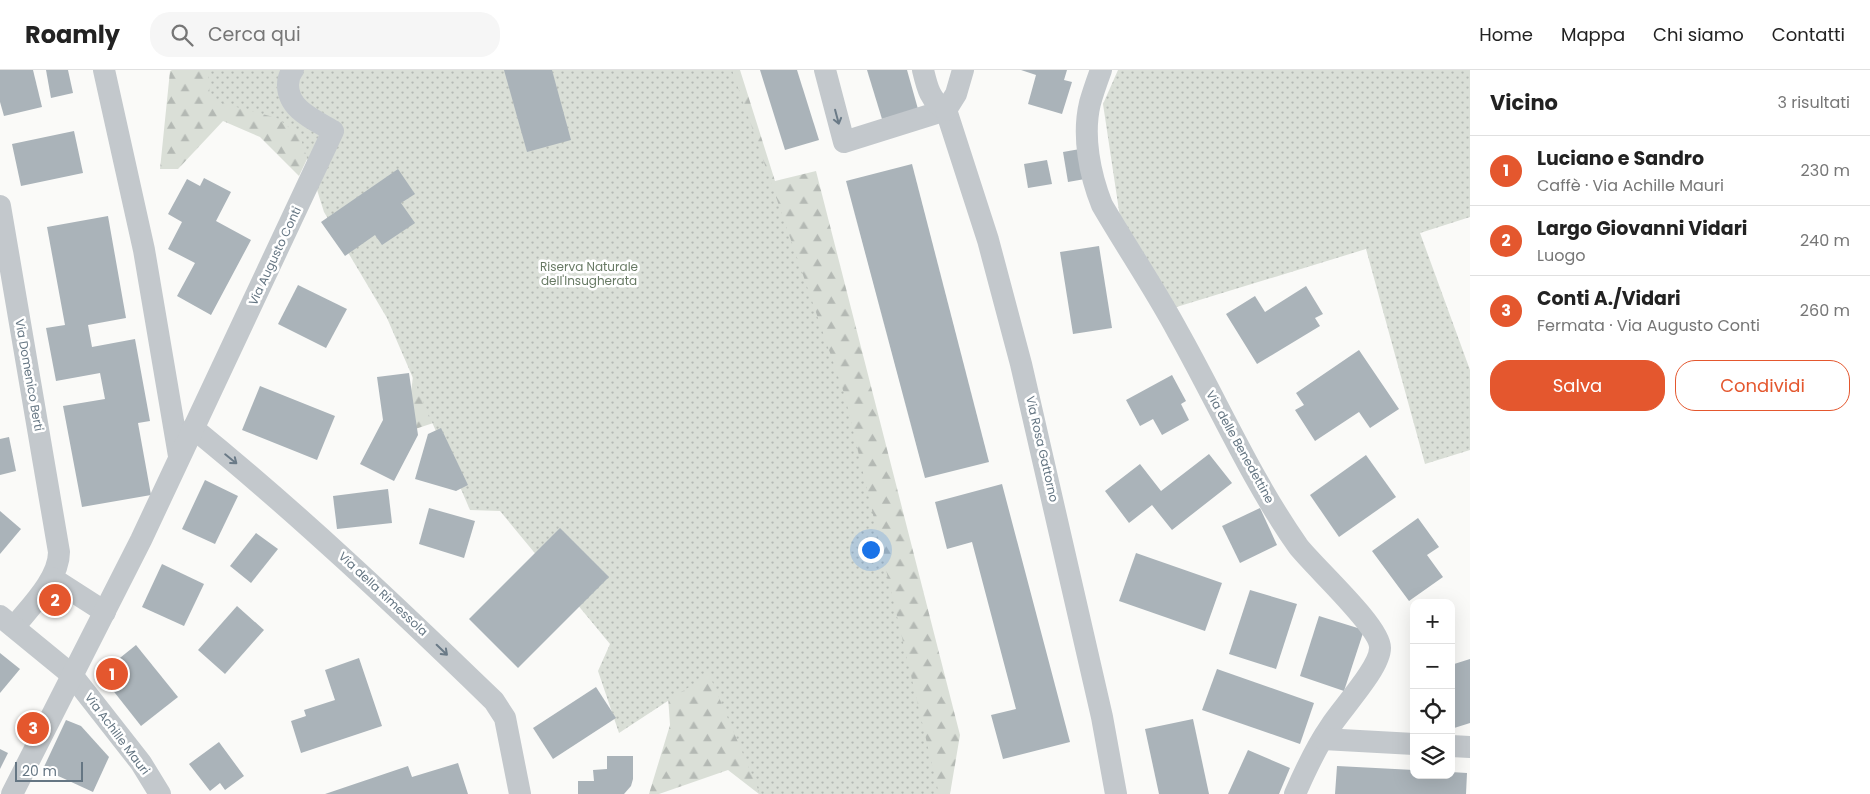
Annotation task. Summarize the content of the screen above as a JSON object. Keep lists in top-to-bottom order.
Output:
{
  "streets": {
    "street": [
      "Via Augusto Conti",
      "Via Domenico Berti",
      "Via delle Benedettine",
      "Via Rosa Gattorno",
      "Via della Rimessola",
      "Via Achille Mauri"
    ]
  },
  "crossings": [
    ["Via Augusto Conti", "Via della Rimessola"],
    ["Via Augusto Conti", "Via Achille Mauri"]
  ],
  "one_way": ["Via della Rimessola"],
  "parks": ["Riserva Naturale dell'Insugherata"],
  "scale_bar": "20 m",
  "page": {
    "header": "Roamly",
    "search": "Cerca qui",
    "nav": [
      "Home",
      "Mappa",
      "Chi siamo",
      "Contatti"
    ],
    "heading": ["Vicino", "3 risultati"],
    "list": [
      {
        "mark": "1",
        "name": "Luciano e Sandro",
        "note": "Caffè · Via Achille Mauri",
        "value": "230 m"
      },
      {
        "mark": "2",
        "name": "Largo Giovanni Vidari",
        "note": "Luogo",
        "value": "240 m"
      },
      {
        "mark": "3",
        "name": "Conti A./Vidari",
        "note": "Fermata · Via Augusto Conti",
        "value": "260 m"
      }
    ],
    "buttons": ["Salva", "Condividi"],
    "pins": ["2", "1", "3"],
    "map_buttons": ["+", "−"],
    "scale": "20 m"
  }
}
